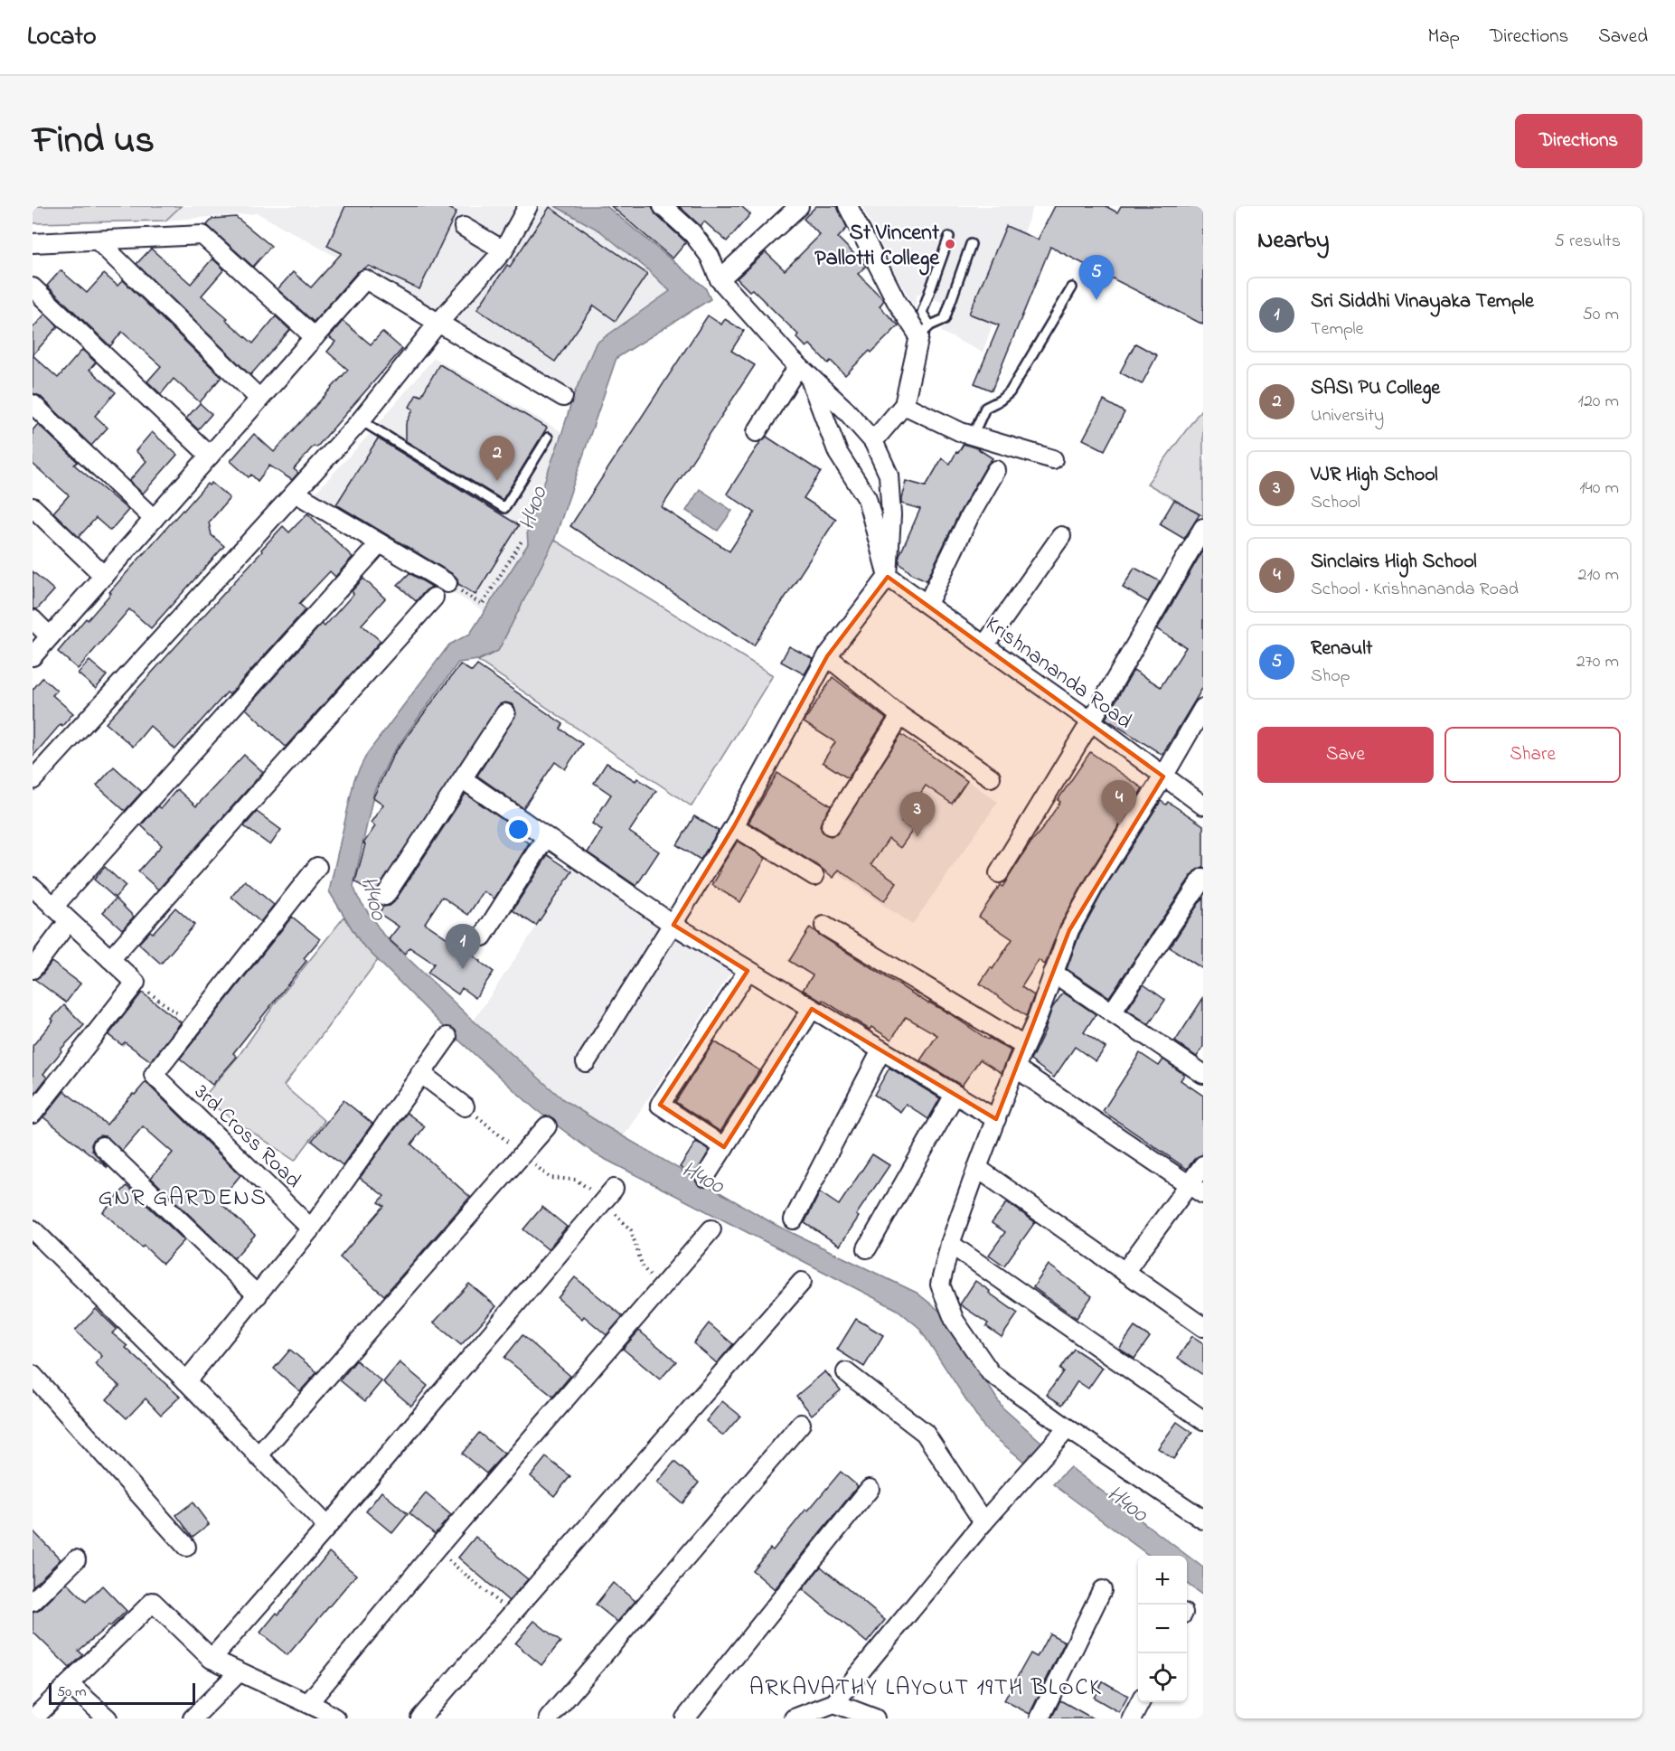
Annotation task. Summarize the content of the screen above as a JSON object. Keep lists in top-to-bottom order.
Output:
{
  "streets": {
    "street": ["Krishnananda Road", "3rd Cross Road"]
  },
  "districts": ["GNR GARDENS", "ARKAVATHY LAYOUT 19TH BLOCK"],
  "water": ["H400"],
  "places": ["St Vincent Pallotti College"],
  "scale_bar": "50 m",
  "page": {
    "header": "Locato",
    "nav": ["Map", "Directions", "Saved"],
    "title": "Find us",
    "buttons": [
      "Directions",
      ["Save", "Share"]
    ],
    "heading": ["Nearby", "5 results"],
    "pins": [
      "5",
      "2",
      "4",
      "3",
      "1"
    ],
    "list": [
      {
        "mark": "1",
        "name": "Sri Siddhi Vinayaka Temple",
        "note": "Temple",
        "value": "50 m"
      },
      {
        "mark": "2",
        "name": "SASI PU College",
        "note": "University",
        "value": "120 m"
      },
      {
        "mark": "3",
        "name": "VJR High School",
        "note": "School",
        "value": "140 m"
      },
      {
        "mark": "4",
        "name": "Sinclairs High School",
        "note": "School · Krishnananda Road",
        "value": "210 m"
      },
      {
        "mark": "5",
        "name": "Renault",
        "note": "Shop",
        "value": "270 m"
      }
    ],
    "map_buttons": ["+", "−"],
    "scale": "50 m"
  }
}
